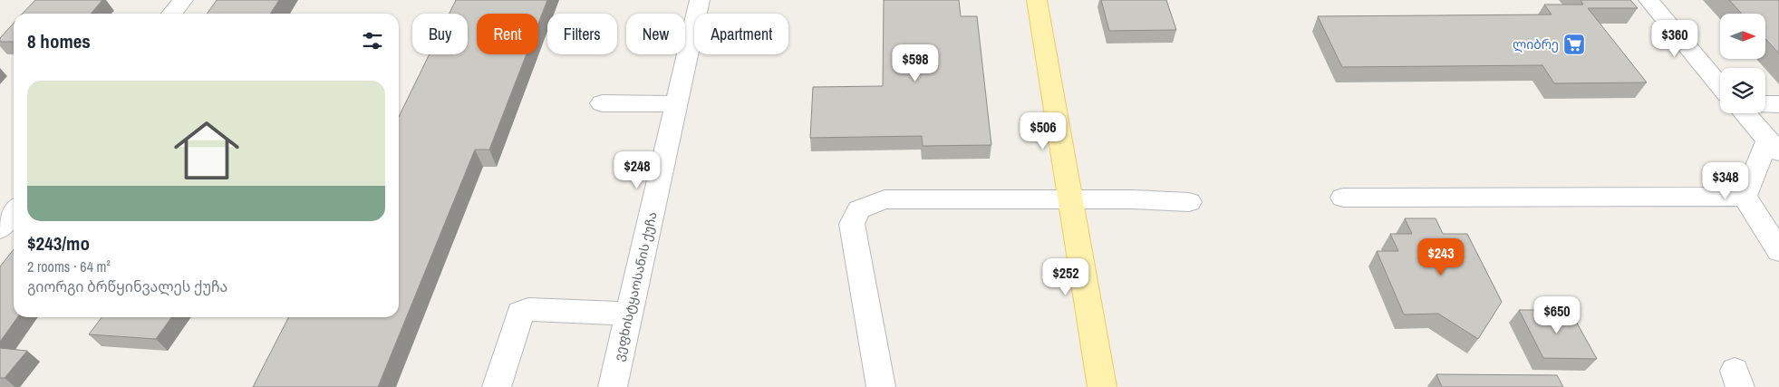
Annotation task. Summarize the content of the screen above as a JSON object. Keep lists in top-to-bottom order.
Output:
{
  "streets": {
    "street": ["ვეფხისტყაოსანის ქუჩა"]
  },
  "places": {
    "supermarket": ["ლიბრე"]
  },
  "north": "right",
  "page": {
    "chip": [
      "Buy",
      "Rent",
      "Filters",
      "New",
      "Apartment"
    ],
    "heading": "8 homes",
    "price": [
      "$360",
      "$598",
      "$506",
      "$248",
      "$348",
      "$243",
      "$252",
      "$650"
    ],
    "list": [
      {
        "name": "$243/mo",
        "note": "2 rooms · 64 m² · გიორგი ბრწყინვალეს ქუჩა"
      }
    ]
  }
}
